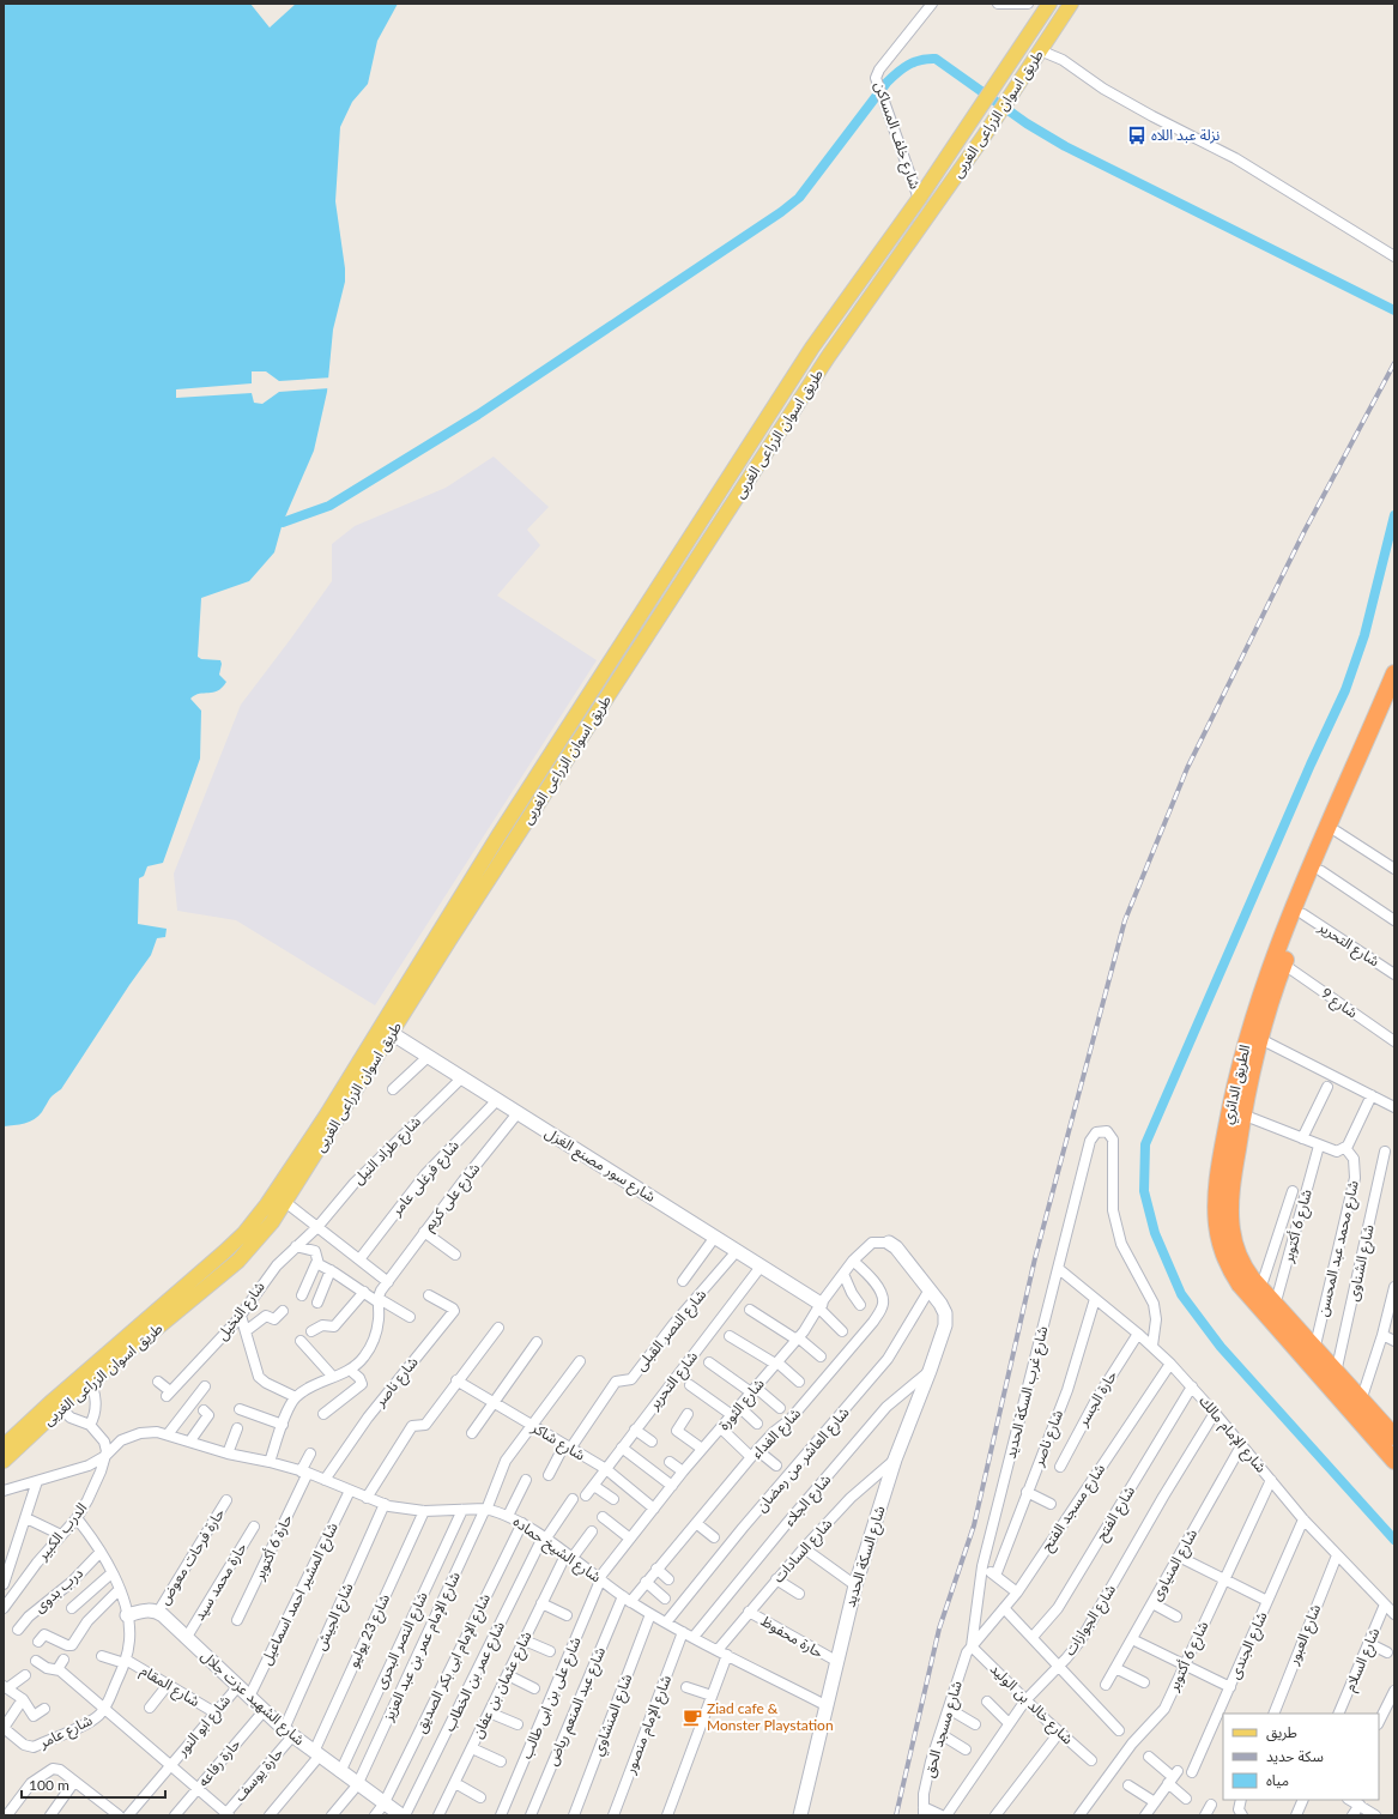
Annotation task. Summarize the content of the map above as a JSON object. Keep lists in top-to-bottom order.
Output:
{
  "streets": {
    "highway": ["الطريق الدائري"],
    "main road": ["طريق اسوان الزراعى الغربى"],
    "street": [
      "شارع خلف المساكن",
      "شارع التحرير",
      "شارع 9",
      "شارع طراد النيل",
      "شارع سور مصنع الغزل",
      "شارع فرغلى عامر",
      "شارع على كريم",
      "شارع 6 أكتوبر",
      "شارع محمد عبد المحسن",
      "شارع الشناوى",
      "شارع النخيل",
      "شارع النصر القبلى",
      "شارع ناصر",
      "شارع غرب السكة الحديد",
      "حارة الجسر",
      "شارع الثورة",
      "شارع الفداء",
      "شارع الإمام مالك",
      "شارع شاكر",
      "شارع العاشر من رمضان",
      "شارع الجلاء",
      "شارع مسجد الفتح",
      "شارع الفتح",
      "الدرب الكبير",
      "حارة 6 أكتوبر",
      "شارع الشيخ حماده",
      "شارع السادات",
      "حارة فرحات معوض",
      "شارع السكة الحديد",
      "شارع المنياوى",
      "حارة محمد سيد",
      "درب بدوى",
      "شارع المشير احمد اسماعيل",
      "شارع الجيش",
      "شارع الجوازات",
      "شارع 23 يوليو",
      "شارع العبور",
      "حارة محفوظ",
      "شارع النصر البحرى",
      "شارع الجندى",
      "شارع الإمام عمر بن عبد العزيز",
      "شارع السلام",
      "شارع الإمام ابى بكر الصديق",
      "شارع عمر بن الخطاب",
      "شارع عثمان بن عفان",
      "شارع المقام",
      "شارع الشهيد عزت جلال",
      "شارع على بن ابى طالب",
      "شارع خالد بن الوليد",
      "شارع عبد المنعم رياض",
      "شارع المنشاوي",
      "شارع الإمام منصور",
      "شارع ابو النور",
      "شارع مسجد الحق",
      "شارع عامر",
      "حارة رفاعه",
      "حارة يوسف"
    ]
  },
  "crossings": [
    ["طريق اسوان الزراعى الغربى", "شارع خلف المساكن"],
    ["طريق اسوان الزراعى الغربى", "شارع سور مصنع الغزل"],
    ["شارع التحرير", "الطريق الدائري"],
    ["شارع التحرير", "شارع سور مصنع الغزل"],
    ["شارع التحرير", "شارع شاكر"],
    ["شارع 9", "الطريق الدائري"],
    ["الطريق الدائري", "شارع 6 أكتوبر"],
    ["الطريق الدائري", "شارع محمد عبد المحسن"],
    ["الطريق الدائري", "شارع الشناوى"],
    ["شارع طراد النيل", "شارع سور مصنع الغزل"],
    ["شارع طراد النيل", "شارع النخيل"],
    ["شارع سور مصنع الغزل", "شارع فرغلى عامر"],
    ["شارع سور مصنع الغزل", "شارع على كريم"],
    ["شارع سور مصنع الغزل", "شارع النصر القبلى"],
    ["شارع سور مصنع الغزل", "شارع الثورة"],
    ["شارع على كريم", "شارع النخيل"],
    ["شارع 6 أكتوبر", "شارع الإمام مالك"],
    ["شارع النصر القبلى", "شارع شاكر"],
    ["شارع ناصر", "شارع الإمام مالك"],
    ["شارع ناصر", "شارع الشيخ حماده"],
    ["شارع غرب السكة الحديد", "شارع الإمام مالك"],
    ["شارع غرب السكة الحديد", "شارع مسجد الفتح"],
    ["شارع غرب السكة الحديد", "شارع خالد بن الوليد"],
    ["شارع غرب السكة الحديد", "شارع مسجد الحق"],
    ["حارة الجسر", "شارع الإمام مالك"],
    ["شارع الثورة", "شارع الفداء"],
    ["شارع الثورة", "شارع شاكر"],
    ["شارع الثورة", "شارع الشيخ حماده"],
    ["شارع الثورة", "شارع على بن ابى طالب"],
    ["شارع الفداء", "شارع الشيخ حماده"],
    ["شارع الفداء", "شارع عبد المنعم رياض"],
    ["شارع الإمام مالك", "شارع مسجد الفتح"],
    ["شارع الإمام مالك", "شارع الفتح"],
    ["شارع الإمام مالك", "شارع المنياوى"],
    ["شارع الإمام مالك", "شارع الجوازات"],
    ["شارع الإمام مالك", "شارع العبور"],
    ["شارع الإمام مالك", "شارع الجندى"],
    ["شارع الإمام مالك", "شارع السلام"],
    ["شارع شاكر", "شارع الإمام عمر بن عبد العزيز"],
    ["شارع العاشر من رمضان", "شارع الشيخ حماده"],
    ["شارع العاشر من رمضان", "شارع السكة الحديد"],
    ["شارع الجلاء", "شارع الشيخ حماده"],
    ["شارع الجلاء", "شارع السكة الحديد"],
    ["شارع مسجد الفتح", "شارع خالد بن الوليد"],
    ["شارع مسجد الفتح", "شارع مسجد الحق"],
    ["الدرب الكبير", "شارع الشيخ حماده"],
    ["حارة 6 أكتوبر", "شارع الشيخ حماده"],
    ["شارع الشيخ حماده", "شارع السادات"],
    ["شارع الشيخ حماده", "شارع السكة الحديد"],
    ["شارع الشيخ حماده", "شارع المشير احمد اسماعيل"],
    ["شارع الشيخ حماده", "شارع الجيش"],
    ["شارع الشيخ حماده", "شارع 23 يوليو"],
    ["شارع الشيخ حماده", "شارع النصر البحرى"],
    ["شارع الشيخ حماده", "شارع الإمام عمر بن عبد العزيز"],
    ["شارع الشيخ حماده", "شارع الإمام ابى بكر الصديق"],
    ["شارع الشيخ حماده", "شارع عمر بن الخطاب"],
    ["شارع الشيخ حماده", "شارع عثمان بن عفان"],
    ["شارع الشيخ حماده", "شارع على بن ابى طالب"],
    ["شارع الشيخ حماده", "شارع عبد المنعم رياض"],
    ["شارع الشيخ حماده", "شارع المنشاوي"],
    ["شارع الشيخ حماده", "شارع الإمام منصور"],
    ["شارع السادات", "شارع السكة الحديد"],
    ["شارع السادات", "حارة محفوظ"],
    ["حارة فرحات معوض", "شارع الشهيد عزت جلال"],
    ["شارع السكة الحديد", "حارة محفوظ"],
    ["حارة محمد سيد", "شارع الشهيد عزت جلال"],
    ["شارع المشير احمد اسماعيل", "شارع الشهيد عزت جلال"],
    ["شارع الجيش", "شارع الشهيد عزت جلال"],
    ["شارع الجيش", "حارة يوسف"],
    ["شارع الجوازات", "شارع خالد بن الوليد"],
    ["شارع 23 يوليو", "شارع الشهيد عزت جلال"],
    ["شارع النصر البحرى", "شارع الشهيد عزت جلال"],
    ["شارع الإمام عمر بن عبد العزيز", "شارع الشهيد عزت جلال"],
    ["شارع الإمام ابى بكر الصديق", "شارع الشهيد عزت جلال"],
    ["شارع المقام", "شارع ابو النور"],
    ["شارع الشهيد عزت جلال", "شارع ابو النور"],
    ["شارع الشهيد عزت جلال", "حارة رفاعه"],
    ["شارع الشهيد عزت جلال", "حارة يوسف"],
    ["شارع خالد بن الوليد", "شارع مسجد الحق"]
  ],
  "places": {
    "bus stop": ["نزلة عبد اللاه"],
    "cafe": ["Ziad cafe & Monster Playstation"]
  },
  "legend": ["طريق", "سكة حديد", "مياه"],
  "scale_bar": "100 m"
}
